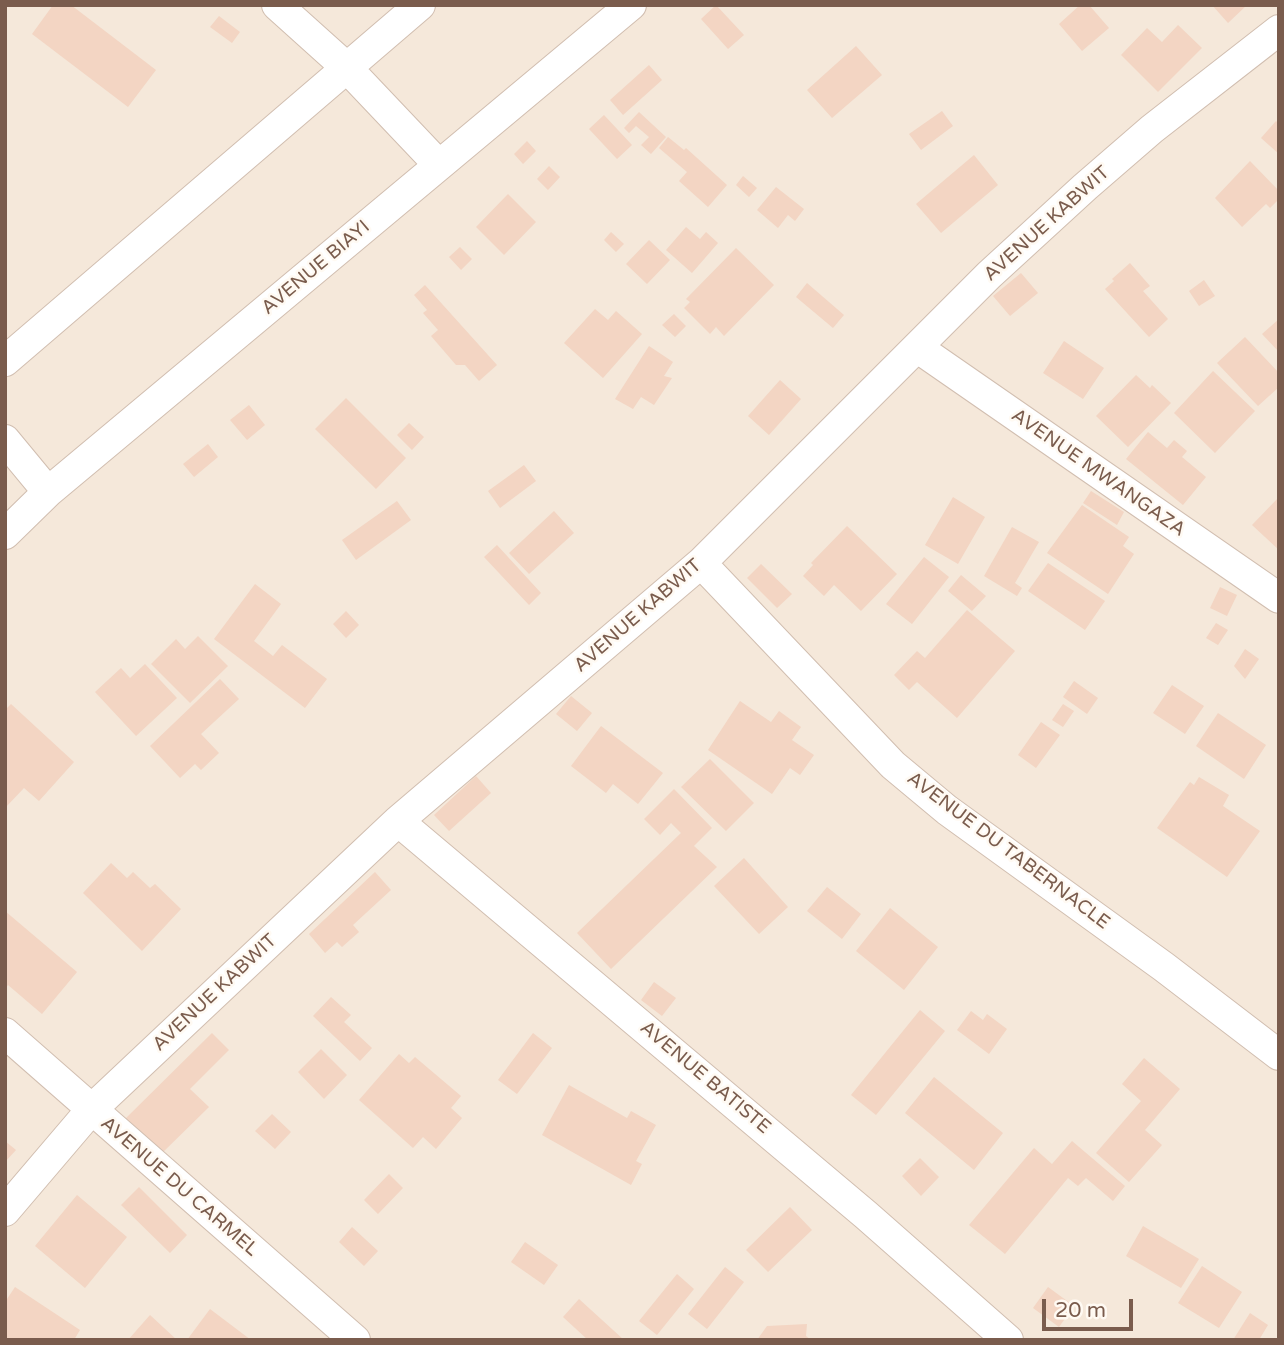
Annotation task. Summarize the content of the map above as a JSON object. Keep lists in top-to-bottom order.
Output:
{
  "streets": {
    "street": [
      "AVENUE KABWIT",
      "AVENUE BIAYI",
      "AVENUE MWANGAZA",
      "AVENUE DU TABERNACLE",
      "AVENUE BATISTE",
      "AVENUE DU CARMEL"
    ]
  },
  "crossings": [
    ["AVENUE KABWIT", "AVENUE MWANGAZA"],
    ["AVENUE KABWIT", "AVENUE DU TABERNACLE"],
    ["AVENUE KABWIT", "AVENUE BATISTE"],
    ["AVENUE KABWIT", "AVENUE DU CARMEL"]
  ],
  "scale_bar": "20 m"
}
